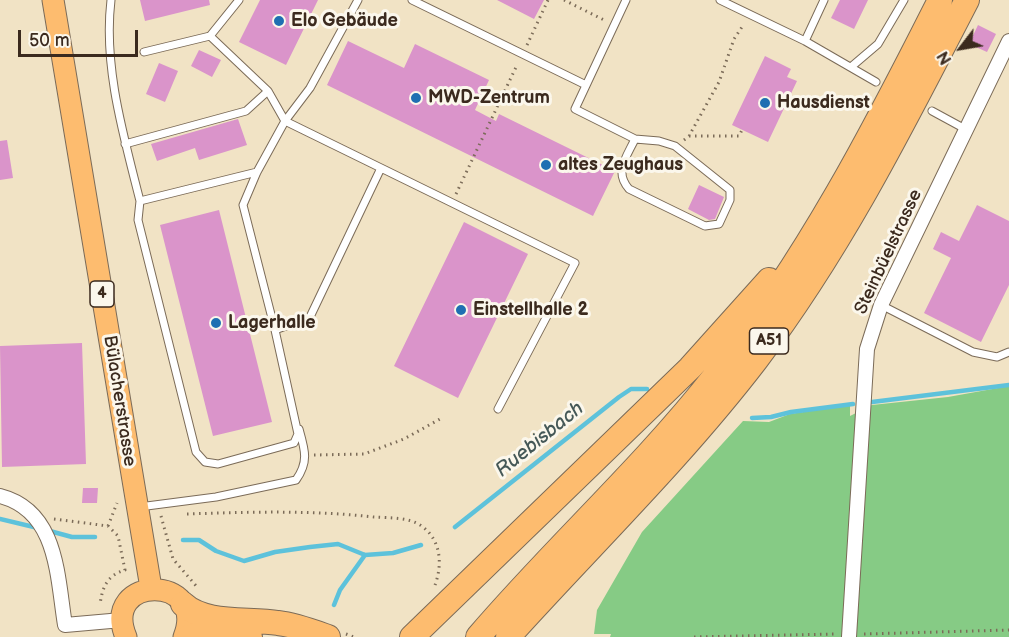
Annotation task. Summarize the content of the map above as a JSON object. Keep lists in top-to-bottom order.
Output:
{
  "streets": {
    "highway": ["A51"],
    "main road": ["4", "Bülacherstrasse"],
    "street": ["Steinbüelstrasse"]
  },
  "water": ["Ruebisbach"],
  "places": [
    "Elo Gebäude",
    "MWD-Zentrum",
    "Hausdienst",
    "altes Zeughaus",
    "Einstellhalle 2",
    "Lagerhalle"
  ],
  "scale_bar": "50 m",
  "north": "bottom left"
}
